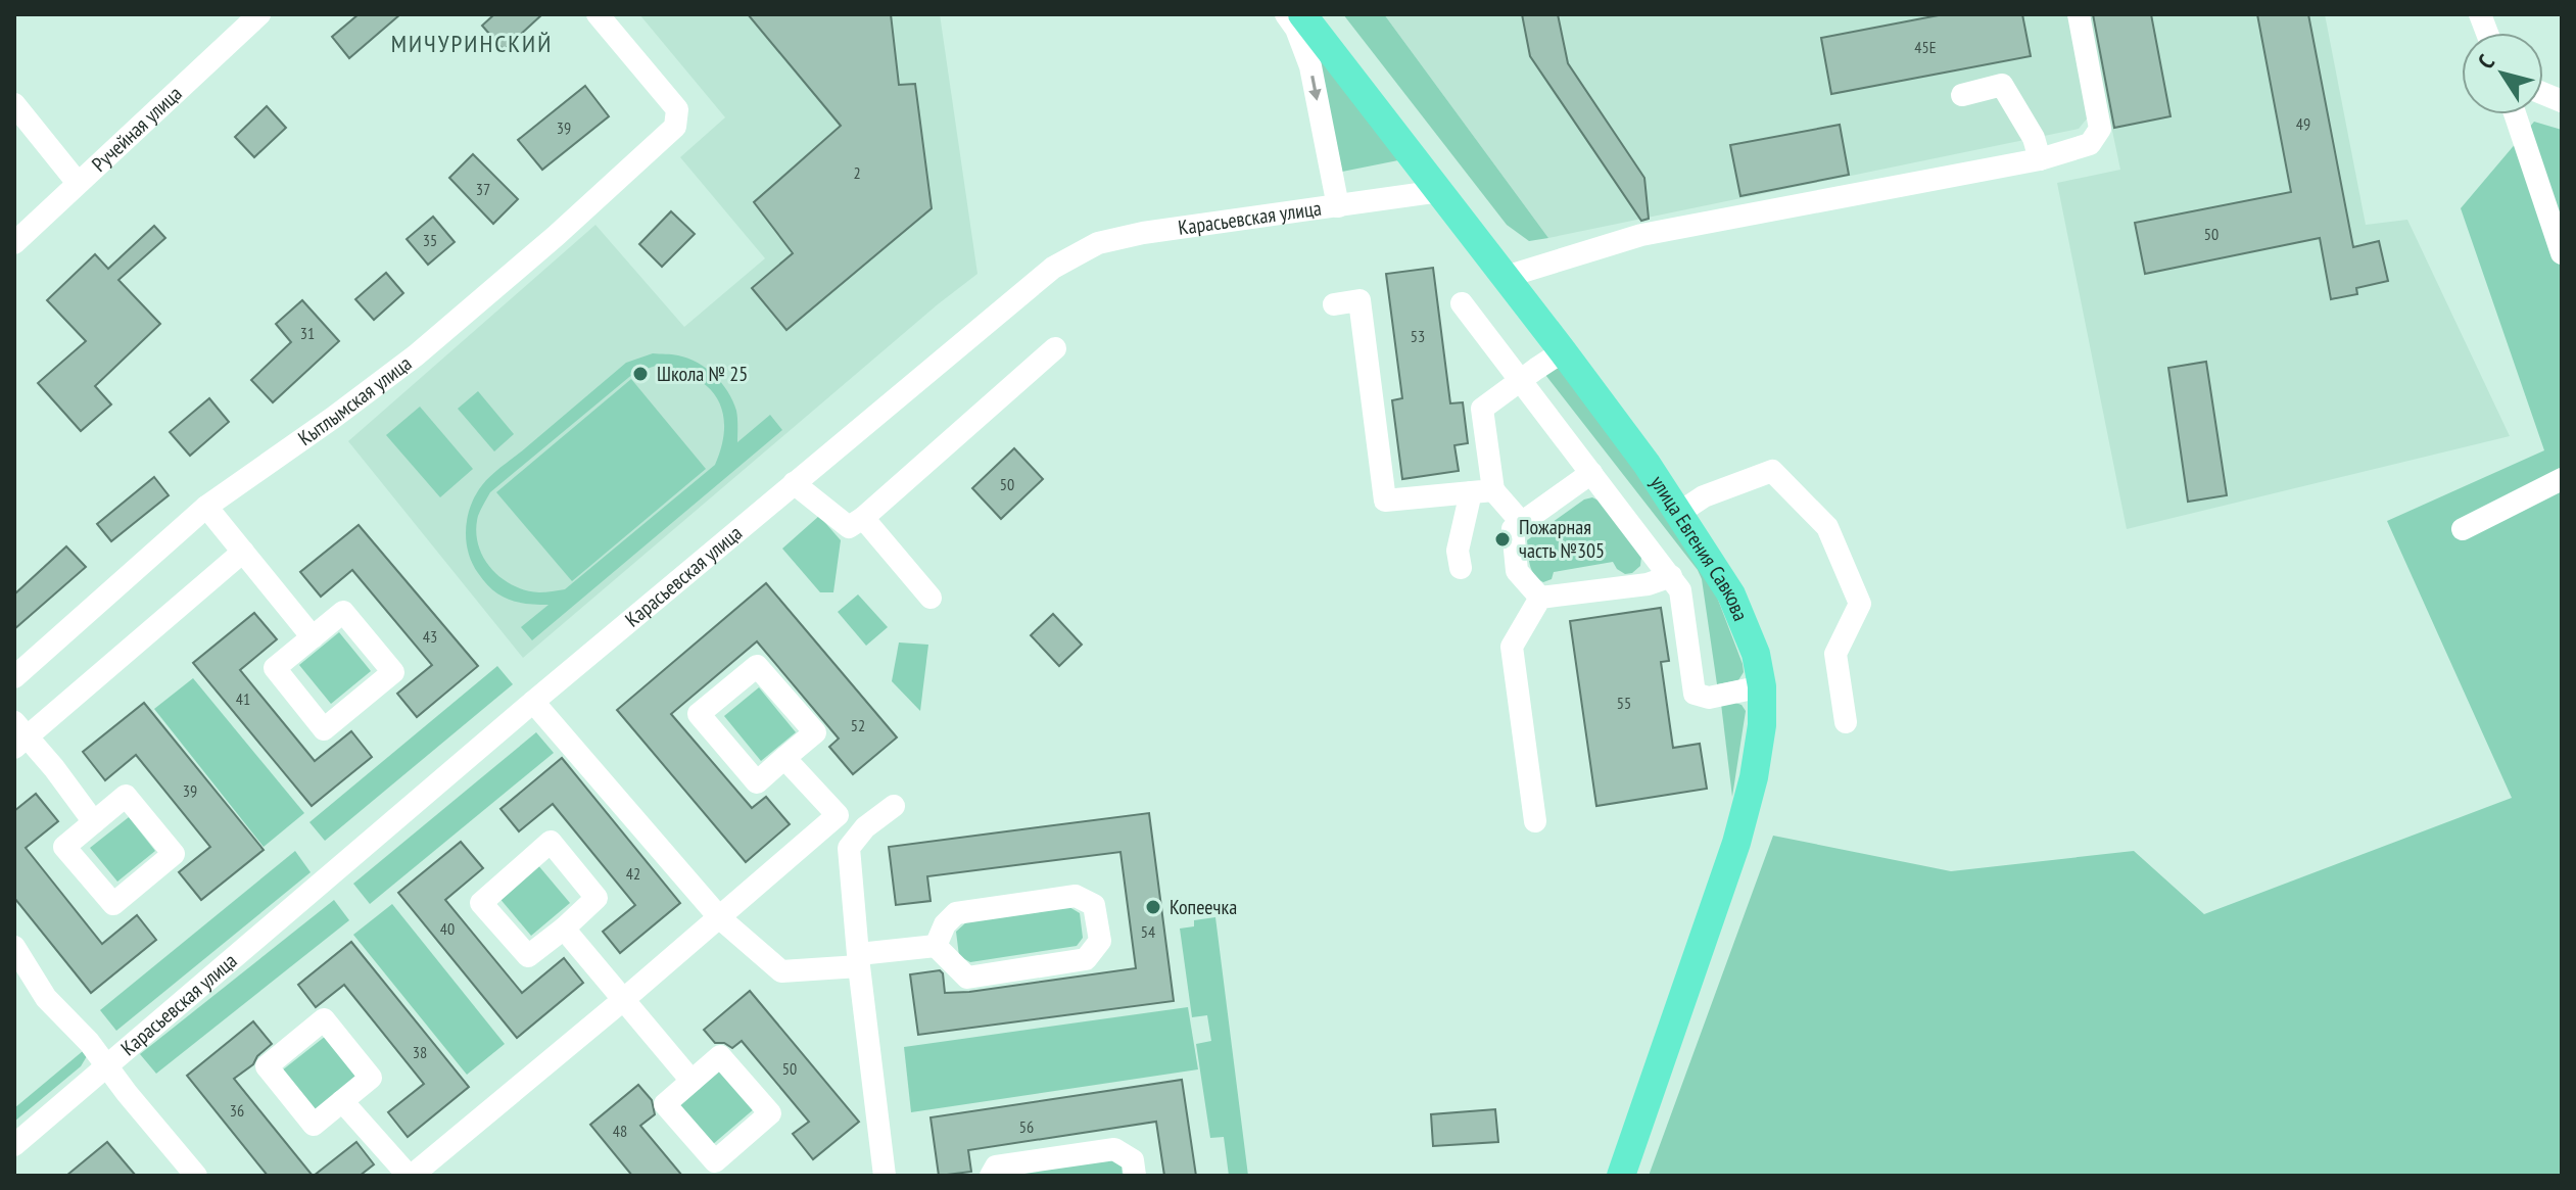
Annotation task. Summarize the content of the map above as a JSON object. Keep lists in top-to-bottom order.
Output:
{
  "streets": {
    "main road": ["улица Евгения Савкова"],
    "street": ["Ручейная улица", "Карасьевская улица", "Кытлымская улица"]
  },
  "crossings": [
    ["Карасьевская улица", "улица Евгения Савкова"]
  ],
  "districts": ["МИЧУРИНСКИЙ"],
  "places": ["Школа № 25", "Пожарная часть №305", "Копеечка"],
  "house_numbers": [
    "45Е",
    "49",
    "39",
    "2",
    "37",
    "50",
    "35",
    "31",
    "53",
    "50",
    "43",
    "41",
    "55",
    "52",
    "39",
    "42",
    "40",
    "54",
    "38",
    "50",
    "36",
    "56",
    "48"
  ],
  "north": "top left"
}
